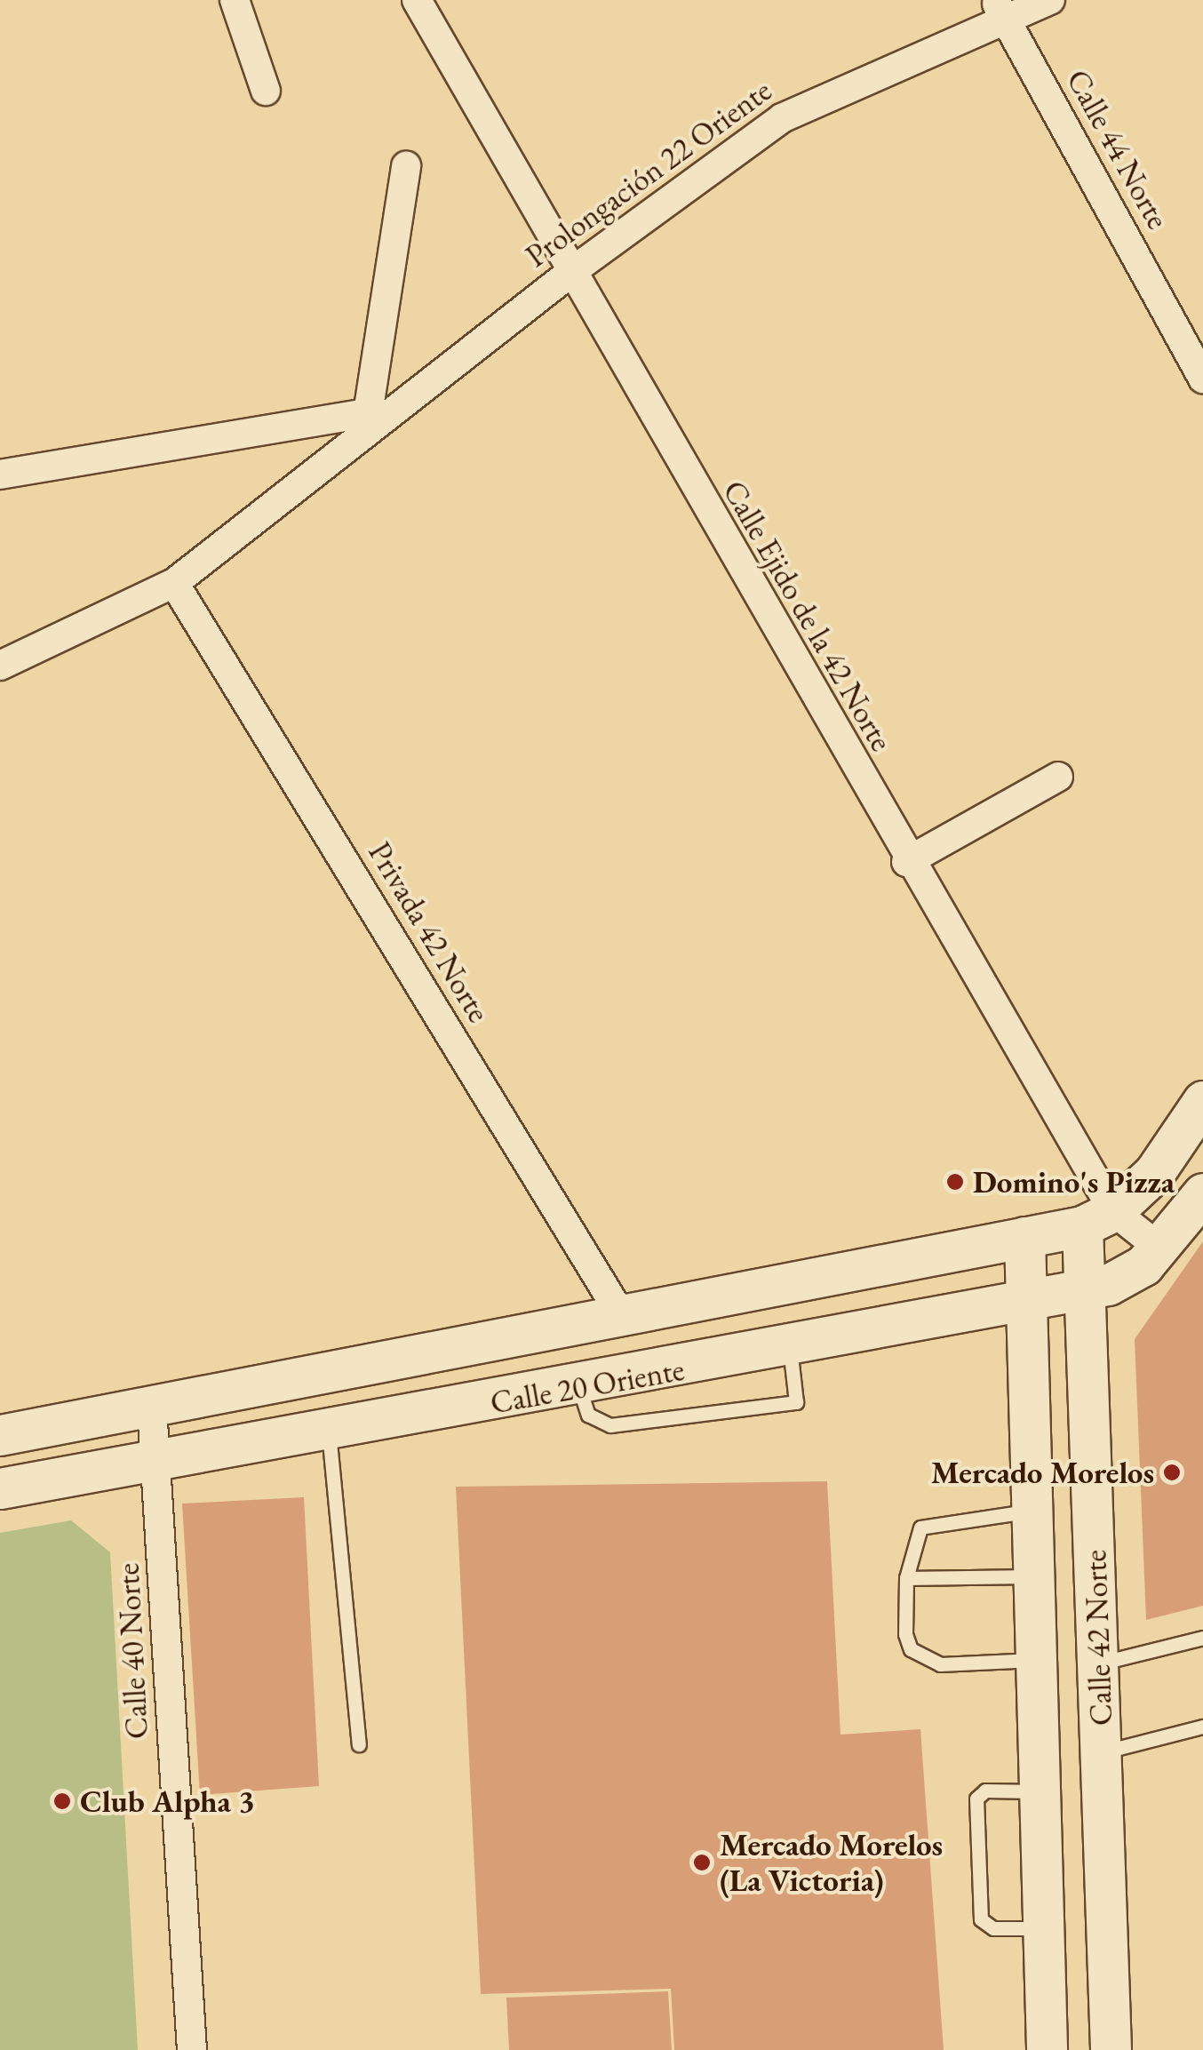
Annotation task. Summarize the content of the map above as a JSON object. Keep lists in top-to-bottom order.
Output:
{
  "streets": {
    "main road": ["Calle 20 Oriente", "Calle 42 Norte"],
    "street": [
      "Calle 44 Norte",
      "Prolongación 22 Oriente",
      "Calle Ejido de la 42 Norte",
      "Privada 42 Norte",
      "Calle 40 Norte"
    ]
  },
  "crossings": [
    ["Calle 44 Norte", "Prolongación 22 Oriente"],
    ["Prolongación 22 Oriente", "Calle Ejido de la 42 Norte"],
    ["Calle Ejido de la 42 Norte", "Calle 20 Oriente"],
    ["Calle Ejido de la 42 Norte", "Calle 42 Norte"],
    ["Privada 42 Norte", "Calle 20 Oriente"],
    ["Calle 20 Oriente", "Calle 42 Norte"],
    ["Calle 20 Oriente", "Calle 40 Norte"]
  ],
  "places": [
    "Domino's Pizza",
    "Mercado Morelos",
    "Club Alpha 3",
    "Mercado Morelos (La Victoria)"
  ]
}
